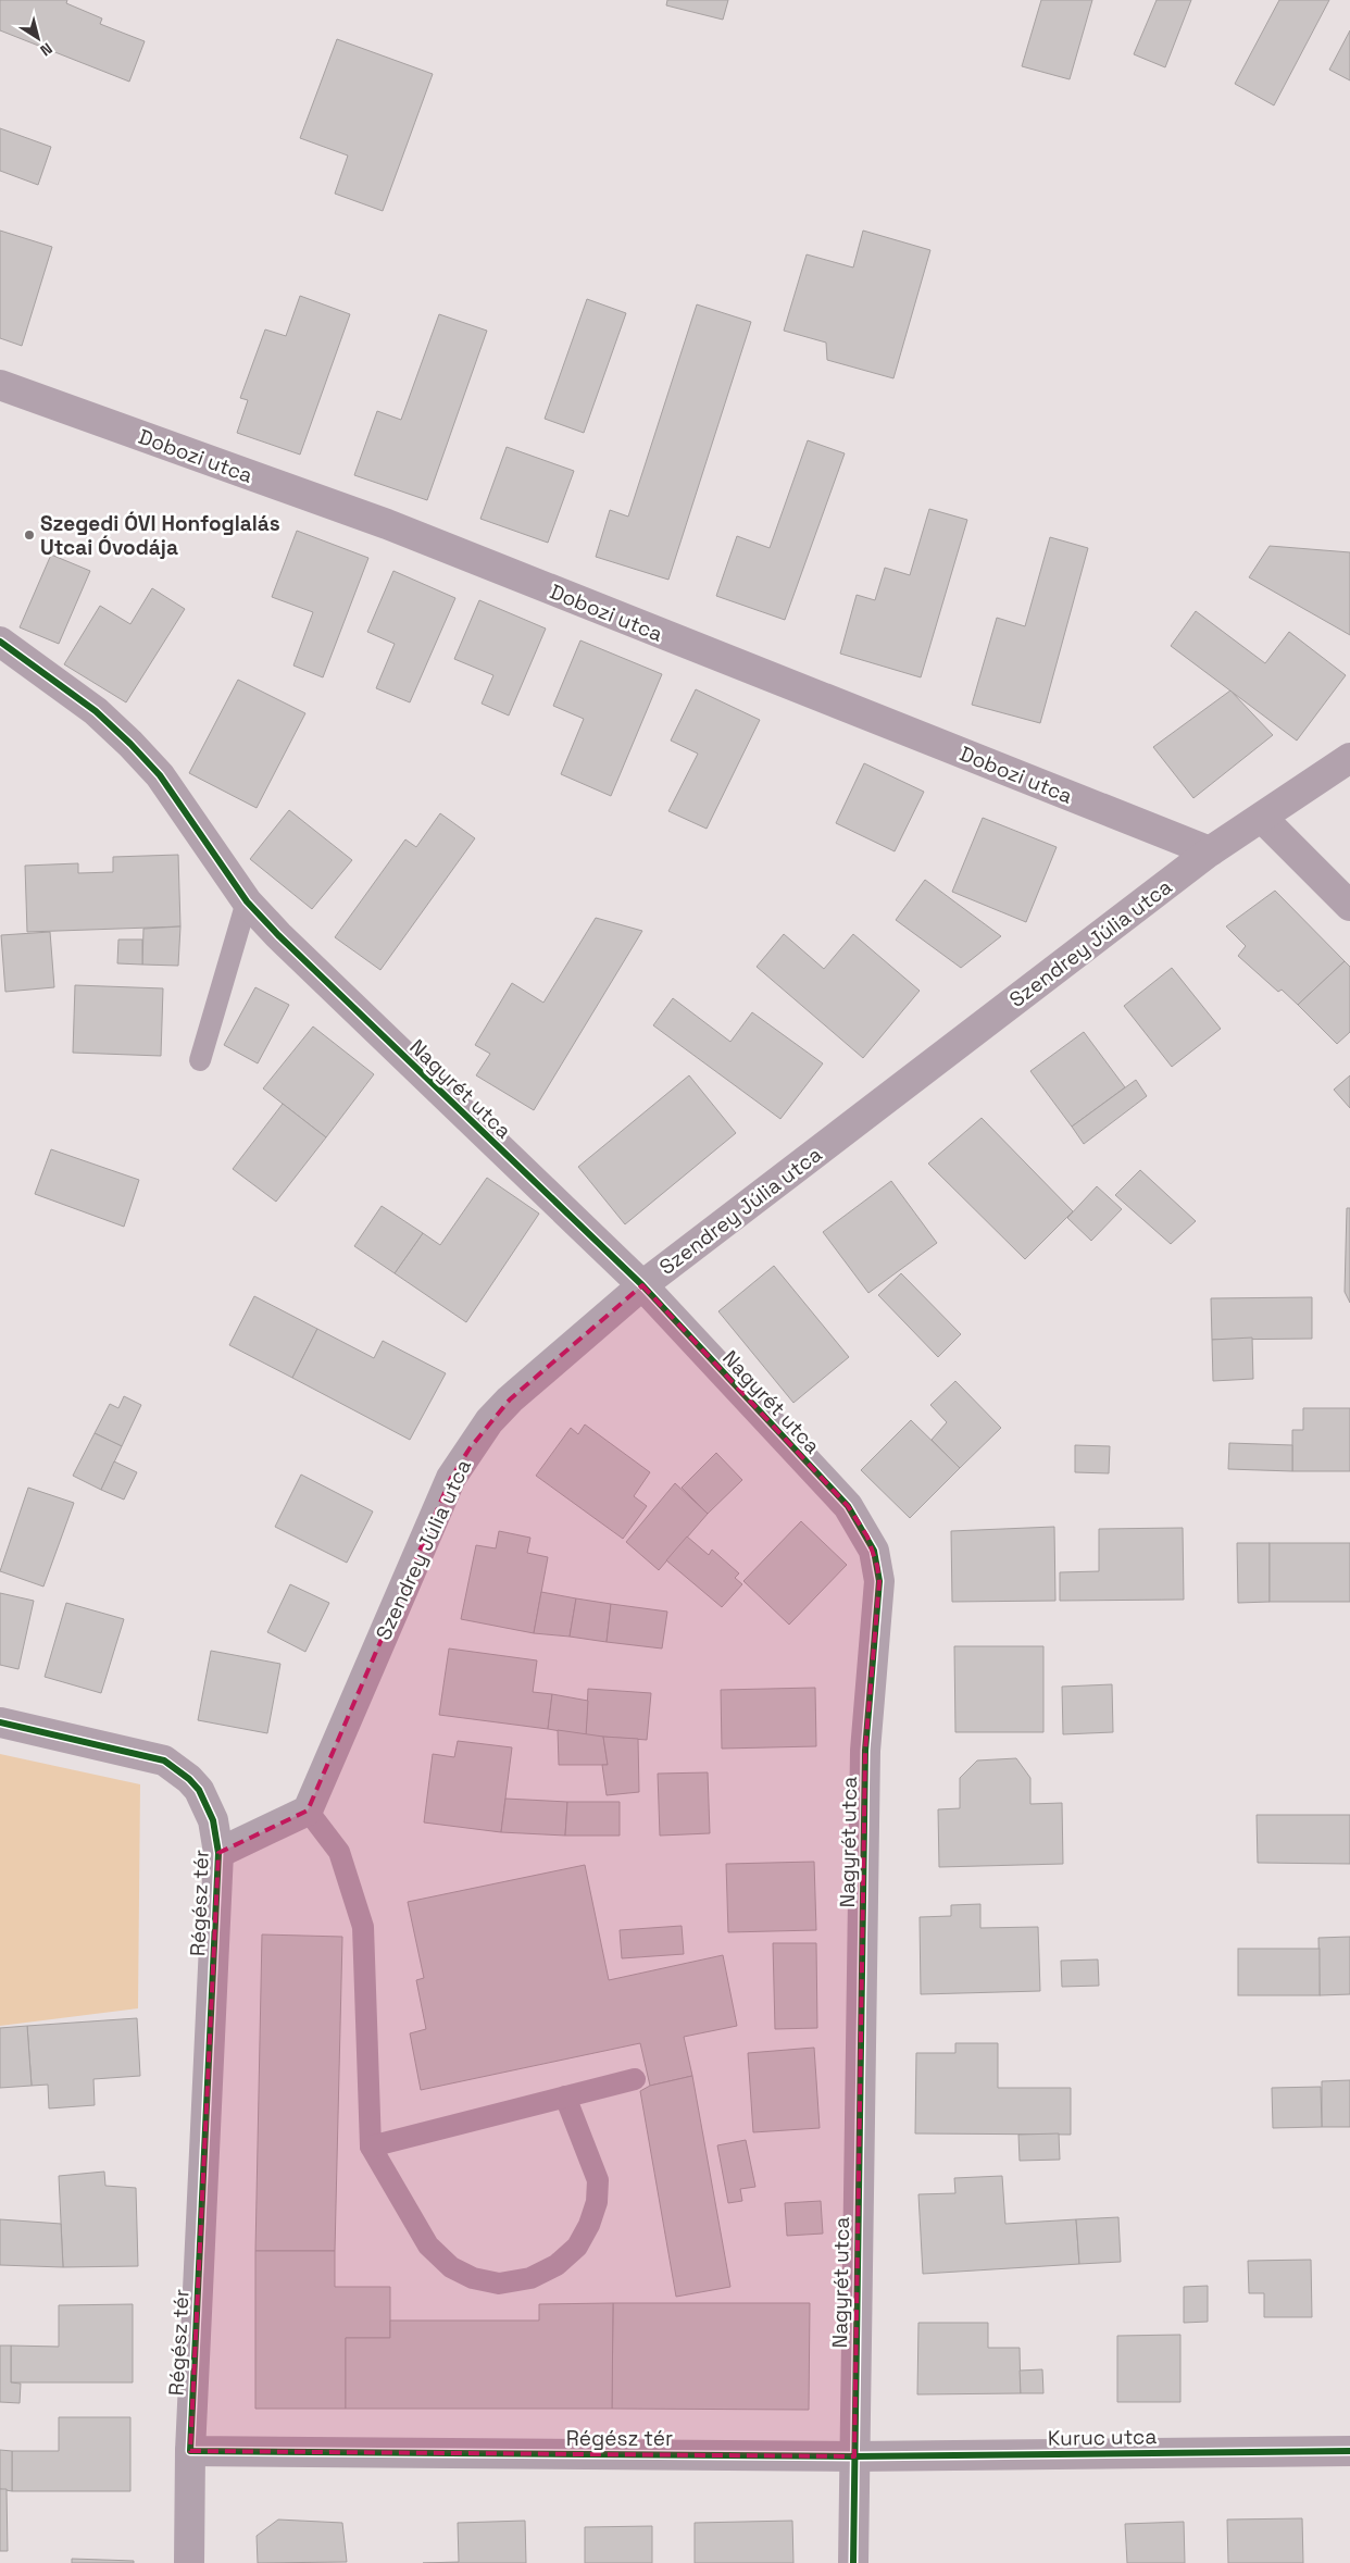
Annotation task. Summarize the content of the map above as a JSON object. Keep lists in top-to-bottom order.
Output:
{
  "streets": {
    "street": [
      "Dobozi utca",
      "Szendrey Júlia utca",
      "Nagyrét utca",
      "Régész tér",
      "Kuruc utca"
    ]
  },
  "crossings": [
    ["Dobozi utca", "Szendrey Júlia utca"],
    ["Szendrey Júlia utca", "Nagyrét utca"],
    ["Nagyrét utca", "Régész tér"],
    ["Nagyrét utca", "Kuruc utca"],
    ["Régész tér", "Kuruc utca"]
  ],
  "places": ["Szegedi ÓVI Honfoglalás Utcai Óvodája"],
  "north": "bottom right"
}
